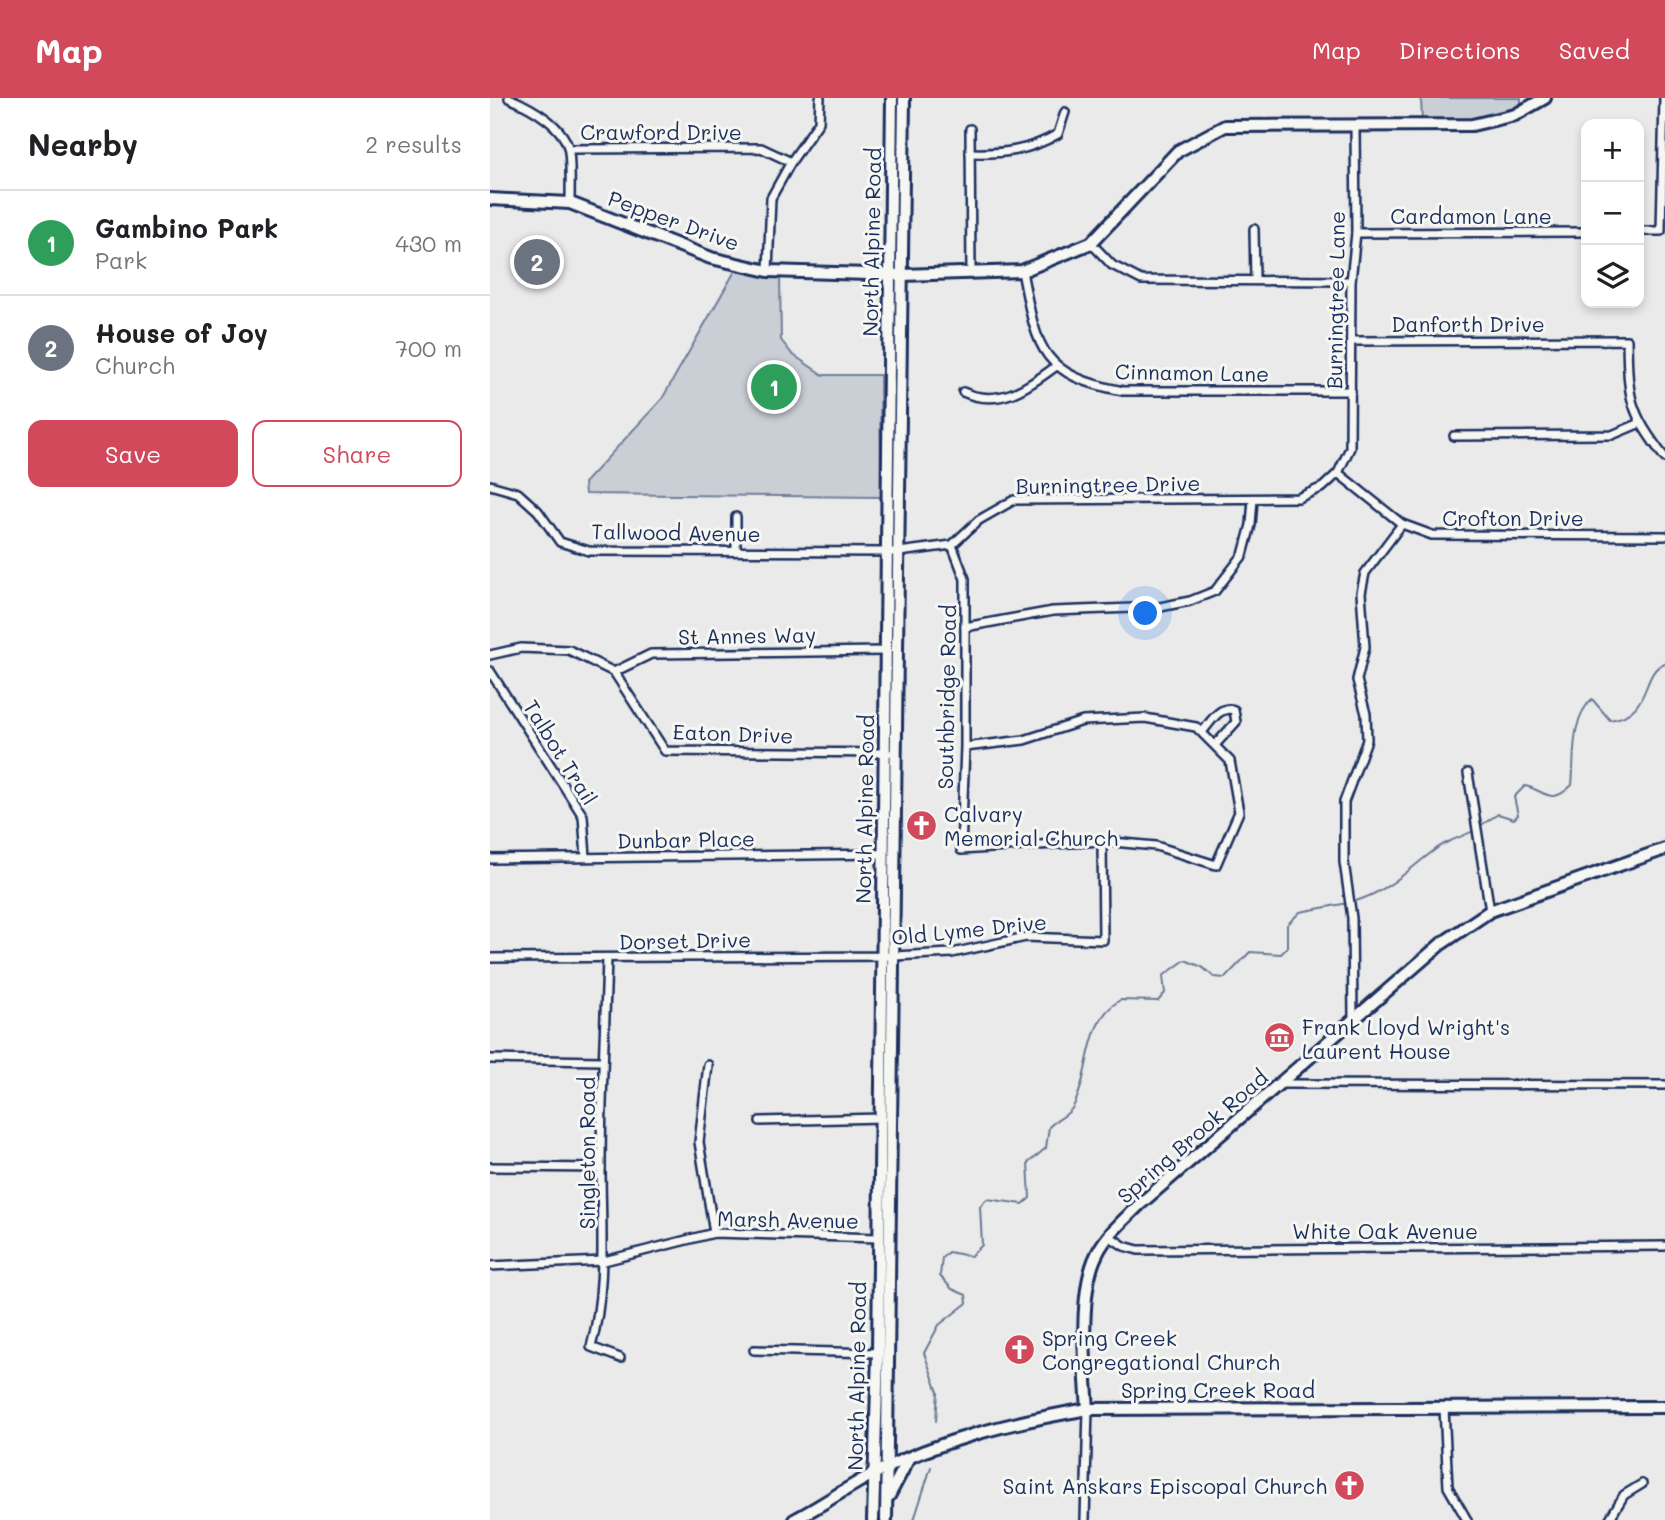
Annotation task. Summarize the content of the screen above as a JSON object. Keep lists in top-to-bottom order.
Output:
{
  "streets": {
    "main road": [
      "Pepper Drive",
      "North Alpine Road",
      "Spring Brook Road",
      "Spring Creek Road"
    ],
    "street": [
      "Crawford Drive",
      "Cardamon Lane",
      "Burningtree Lane",
      "Danforth Drive",
      "Cinnamon Lane",
      "Burningtree Drive",
      "Crofton Drive",
      "Tallwood Avenue",
      "St Annes Way",
      "Southbridge Road",
      "Eaton Drive",
      "Talbot Trail",
      "Dunbar Place",
      "Old Lyme Drive",
      "Dorset Drive",
      "Singleton Road",
      "Marsh Avenue",
      "White Oak Avenue"
    ]
  },
  "crossings": [
    ["Cardamon Lane", "Burningtree Lane"],
    ["Pepper Drive", "North Alpine Road"],
    ["Pepper Drive", "Burningtree Lane"],
    ["North Alpine Road", "Tallwood Avenue"],
    ["North Alpine Road", "St Annes Way"],
    ["North Alpine Road", "Eaton Drive"],
    ["North Alpine Road", "Dunbar Place"],
    ["North Alpine Road", "Old Lyme Drive"],
    ["North Alpine Road", "Dorset Drive"],
    ["North Alpine Road", "Marsh Avenue"],
    ["North Alpine Road", "Spring Creek Road"],
    ["Burningtree Lane", "Danforth Drive"],
    ["Burningtree Lane", "Cinnamon Lane"],
    ["Burningtree Lane", "Burningtree Drive"],
    ["Burningtree Lane", "Crofton Drive"],
    ["Burningtree Drive", "Crofton Drive"],
    ["Burningtree Drive", "Southbridge Road"],
    ["St Annes Way", "Eaton Drive"],
    ["Southbridge Road", "Old Lyme Drive"],
    ["Talbot Trail", "Dunbar Place"],
    ["Old Lyme Drive", "Dorset Drive"],
    ["Dorset Drive", "Singleton Road"],
    ["Spring Brook Road", "White Oak Avenue"],
    ["Spring Brook Road", "Spring Creek Road"],
    ["Singleton Road", "Marsh Avenue"]
  ],
  "places": {
    "church": ["Calvary Memorial Church", "Spring Creek Congregational Church", "Saint Anskars Episcopal Church"],
    "museum": ["Frank Lloyd Wright's Laurent House"]
  },
  "page": {
    "header": "Map",
    "nav": ["Map", "Directions", "Saved"],
    "heading": ["Nearby", "2 results"],
    "map_buttons": ["+", "−"],
    "list": [
      {
        "mark": "1",
        "name": "Gambino Park",
        "note": "Park",
        "value": "430 m"
      },
      {
        "mark": "2",
        "name": "House of Joy",
        "note": "Church",
        "value": "700 m"
      }
    ],
    "pins": ["2", "1"],
    "buttons": ["Save", "Share"]
  }
}
